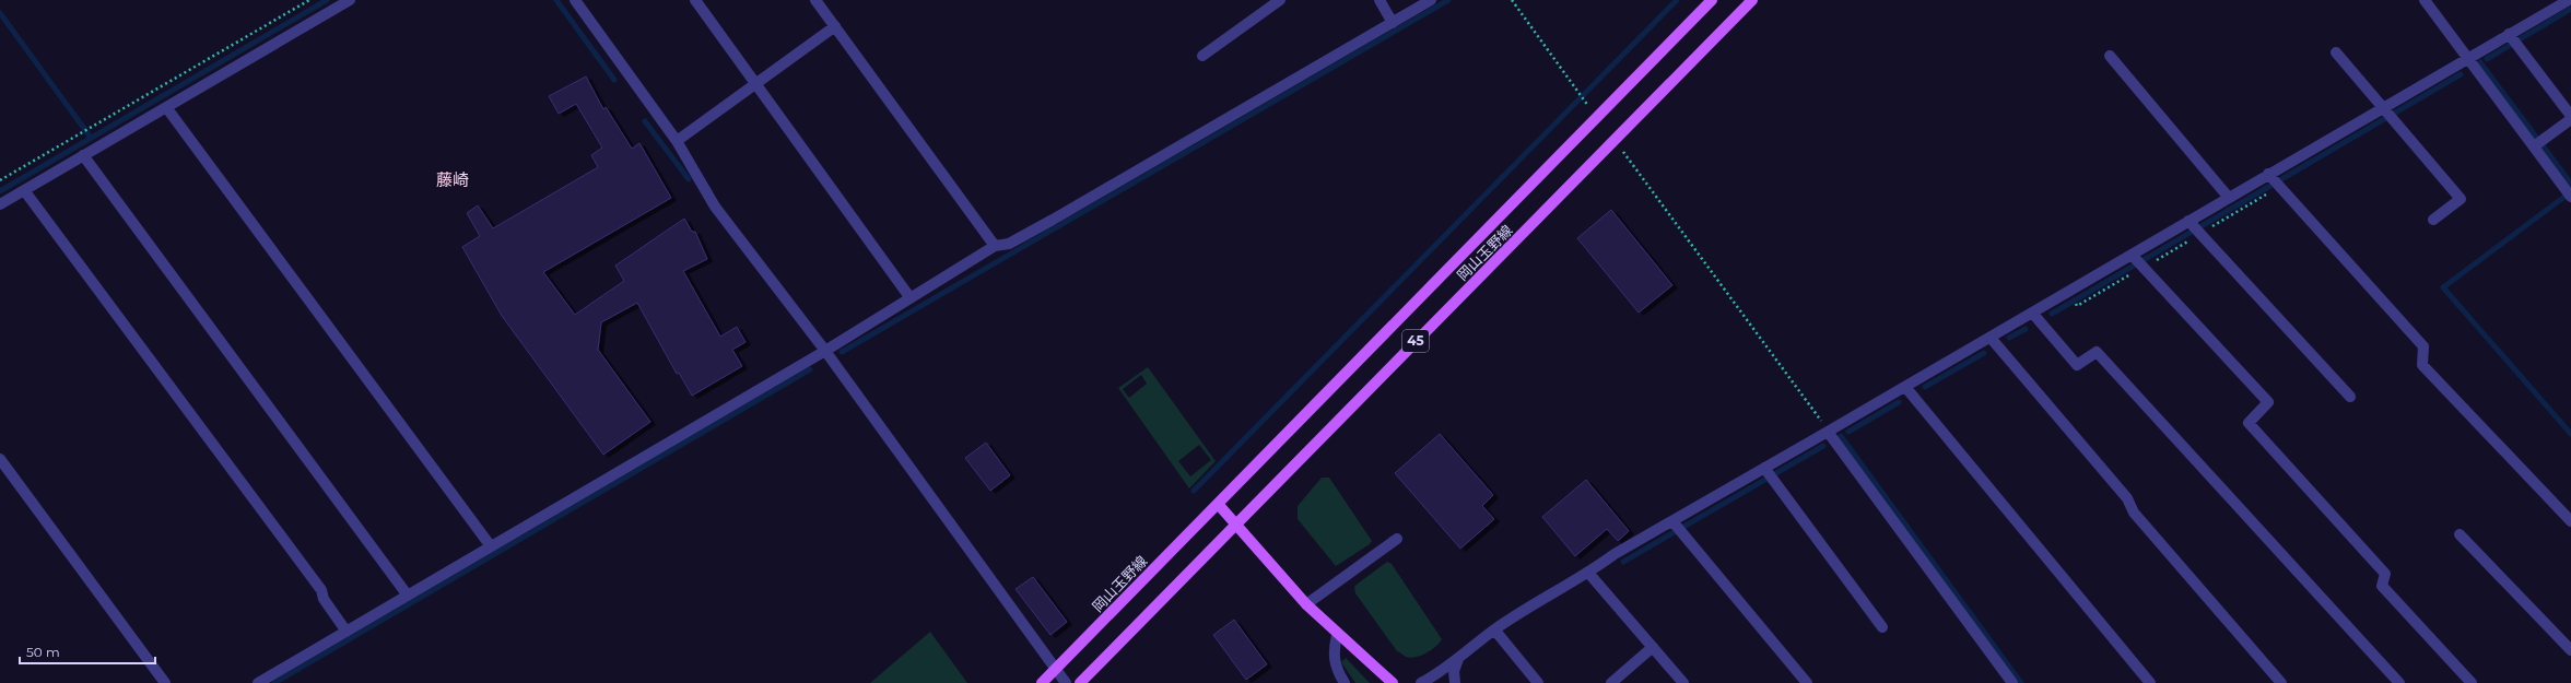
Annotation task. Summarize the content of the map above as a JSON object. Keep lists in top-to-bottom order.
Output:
{
  "streets": {
    "main road": ["岡山玉野線", "45"]
  },
  "districts": ["藤崎"],
  "scale_bar": "50 m"
}
